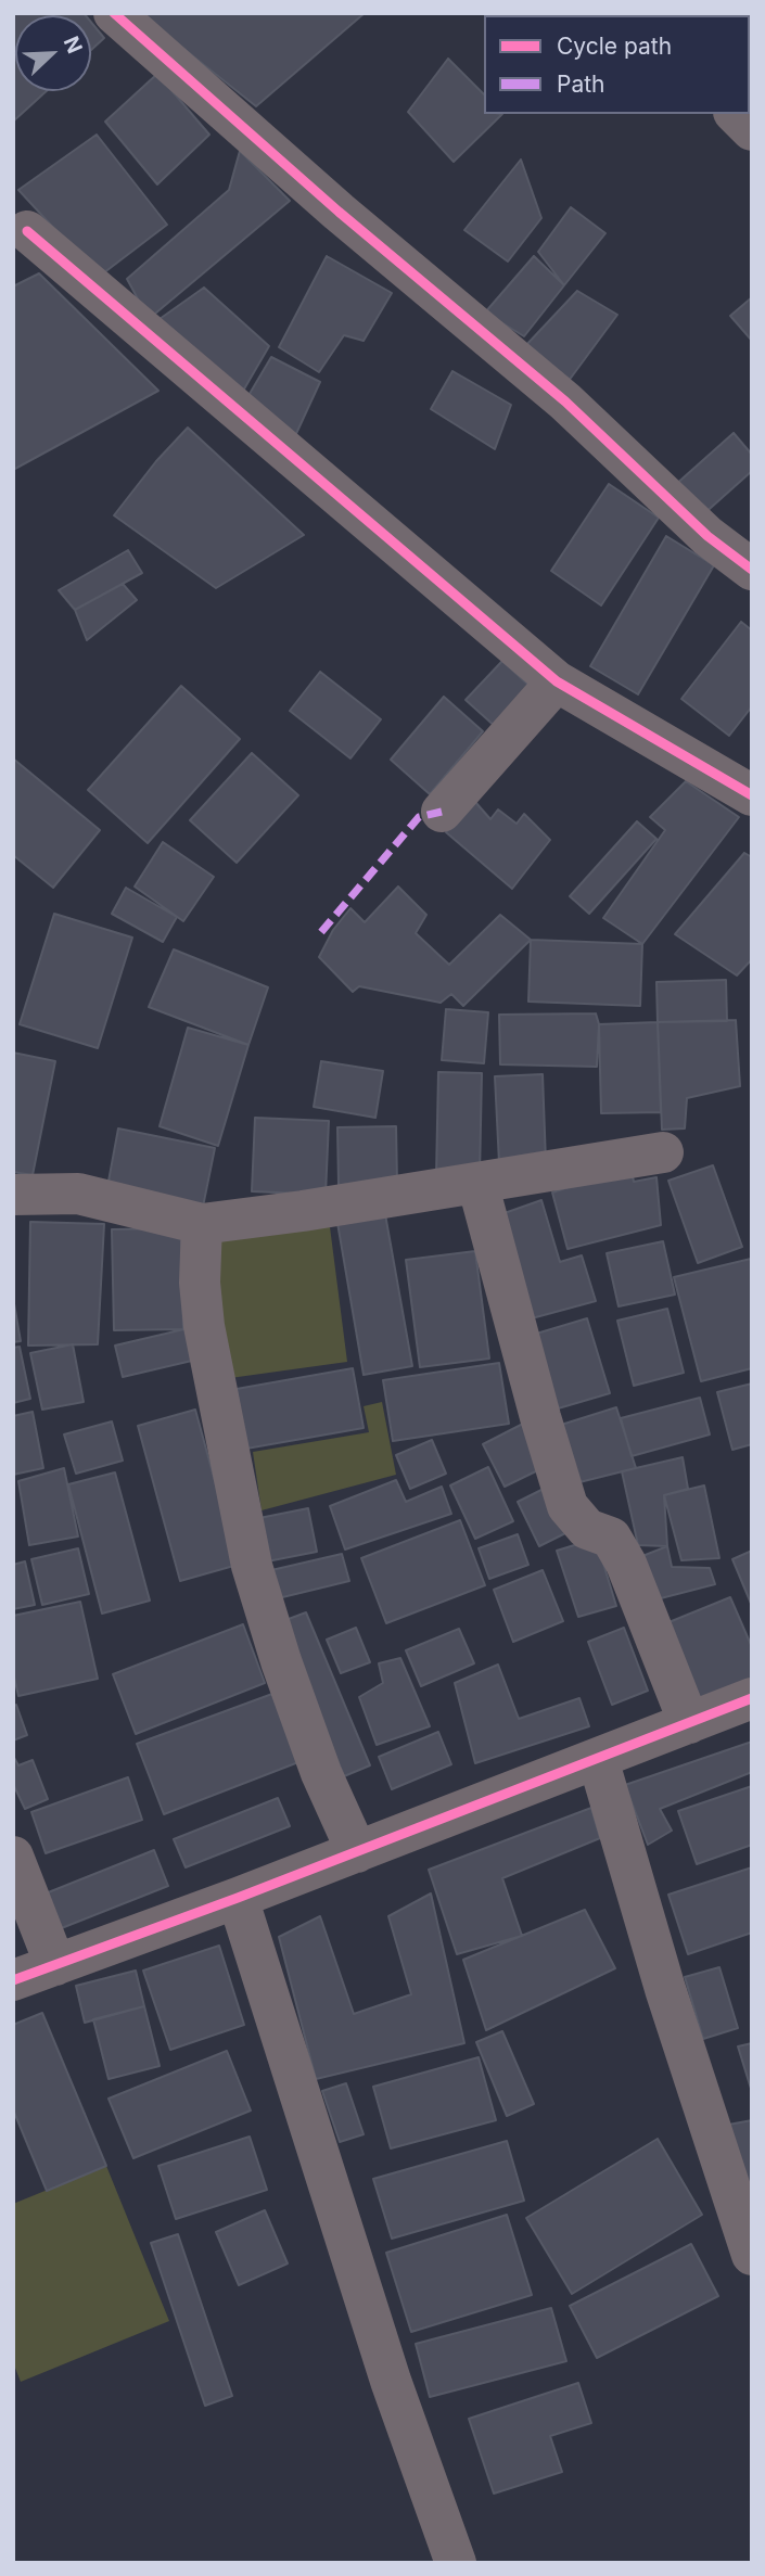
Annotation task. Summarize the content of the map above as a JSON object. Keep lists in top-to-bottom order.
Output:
{
  "legend": ["Cycle path", "Path"],
  "north": "top right"
}
